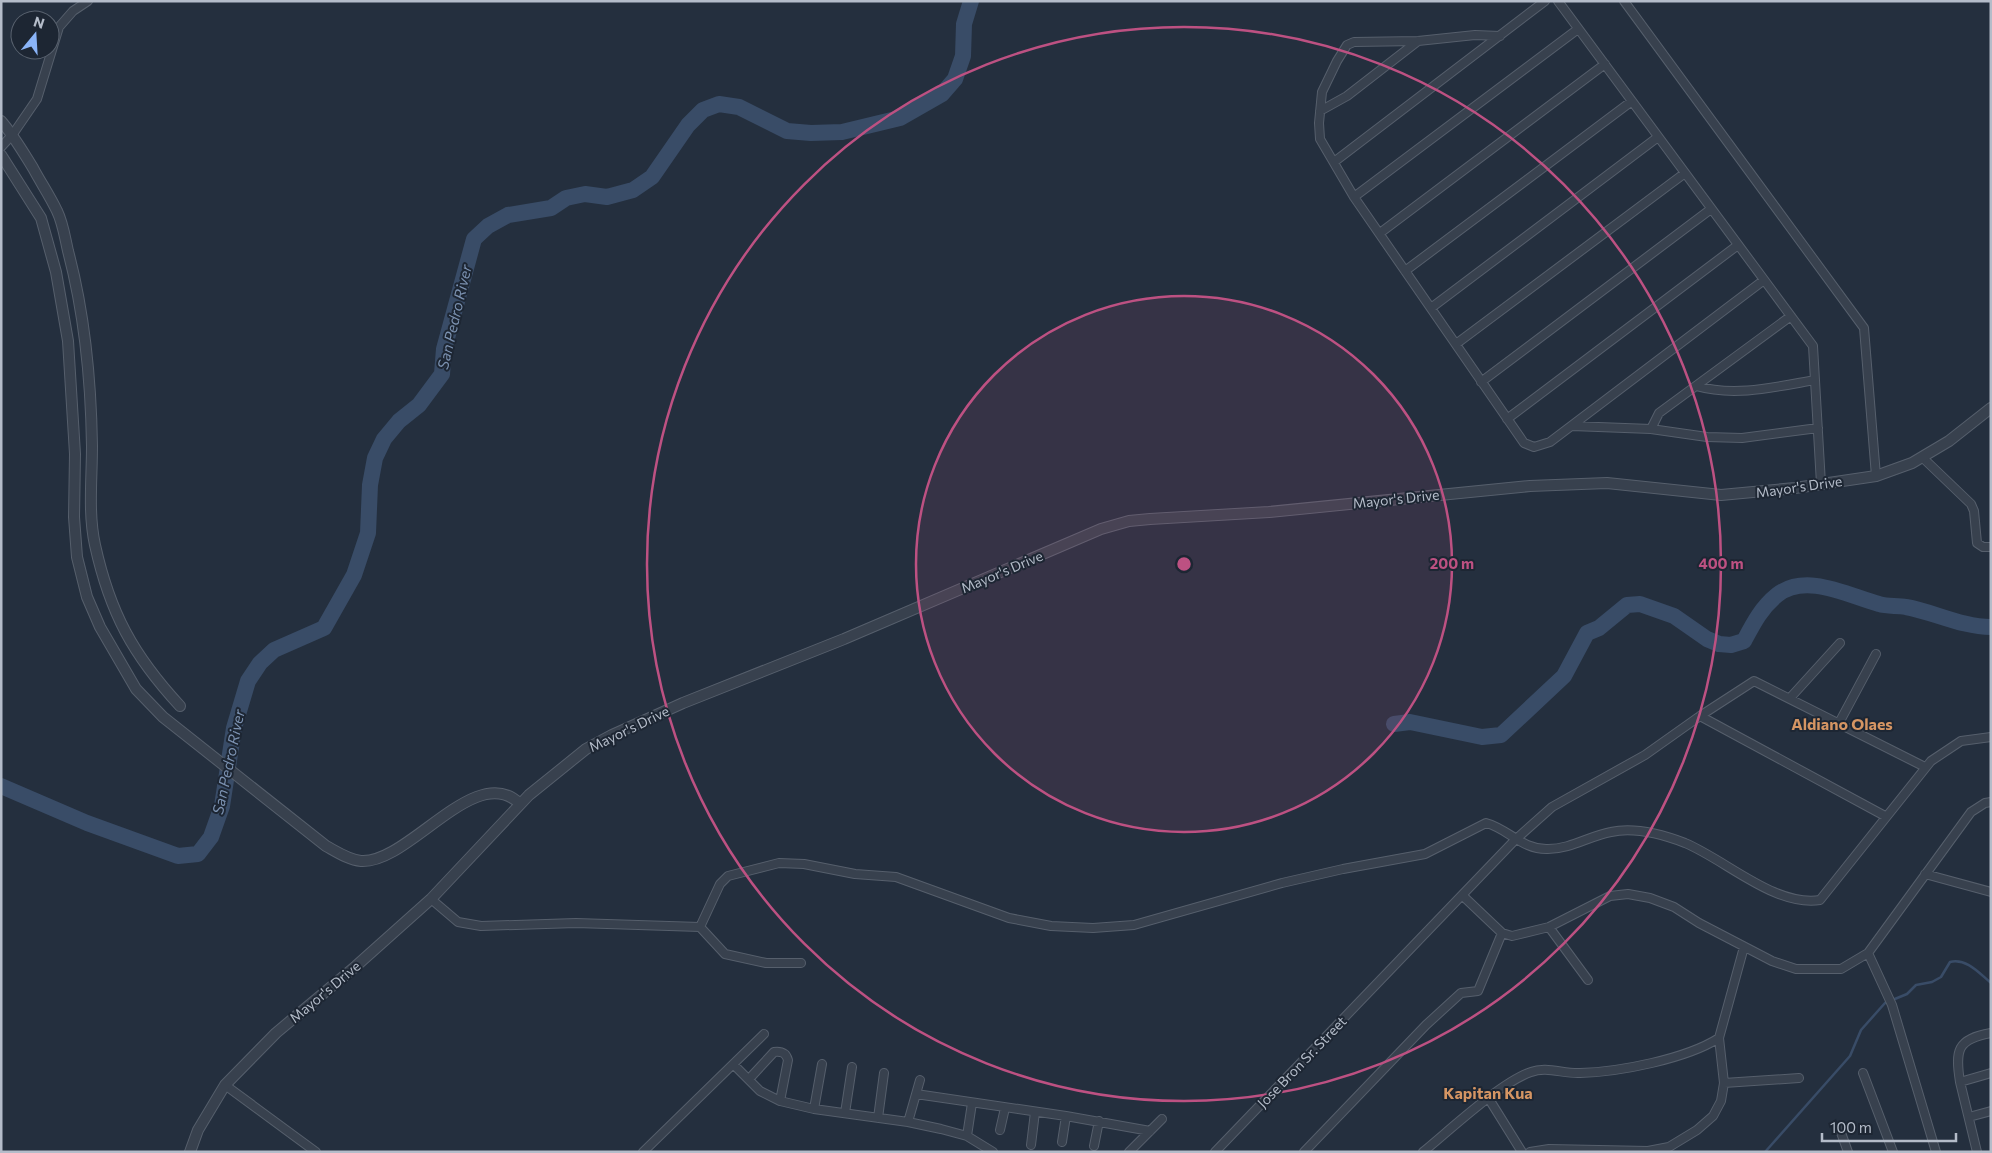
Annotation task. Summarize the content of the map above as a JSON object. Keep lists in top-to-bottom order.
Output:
{
  "streets": {
    "street": ["Mayor's Drive", "Jose Bron Sr. Street"]
  },
  "districts": ["Aldiano Olaes", "Kapitan Kua"],
  "water": ["San Pedro River"],
  "scale_bar": "100 m",
  "north": "top",
  "rings": ["200 m", "400 m"]
}
